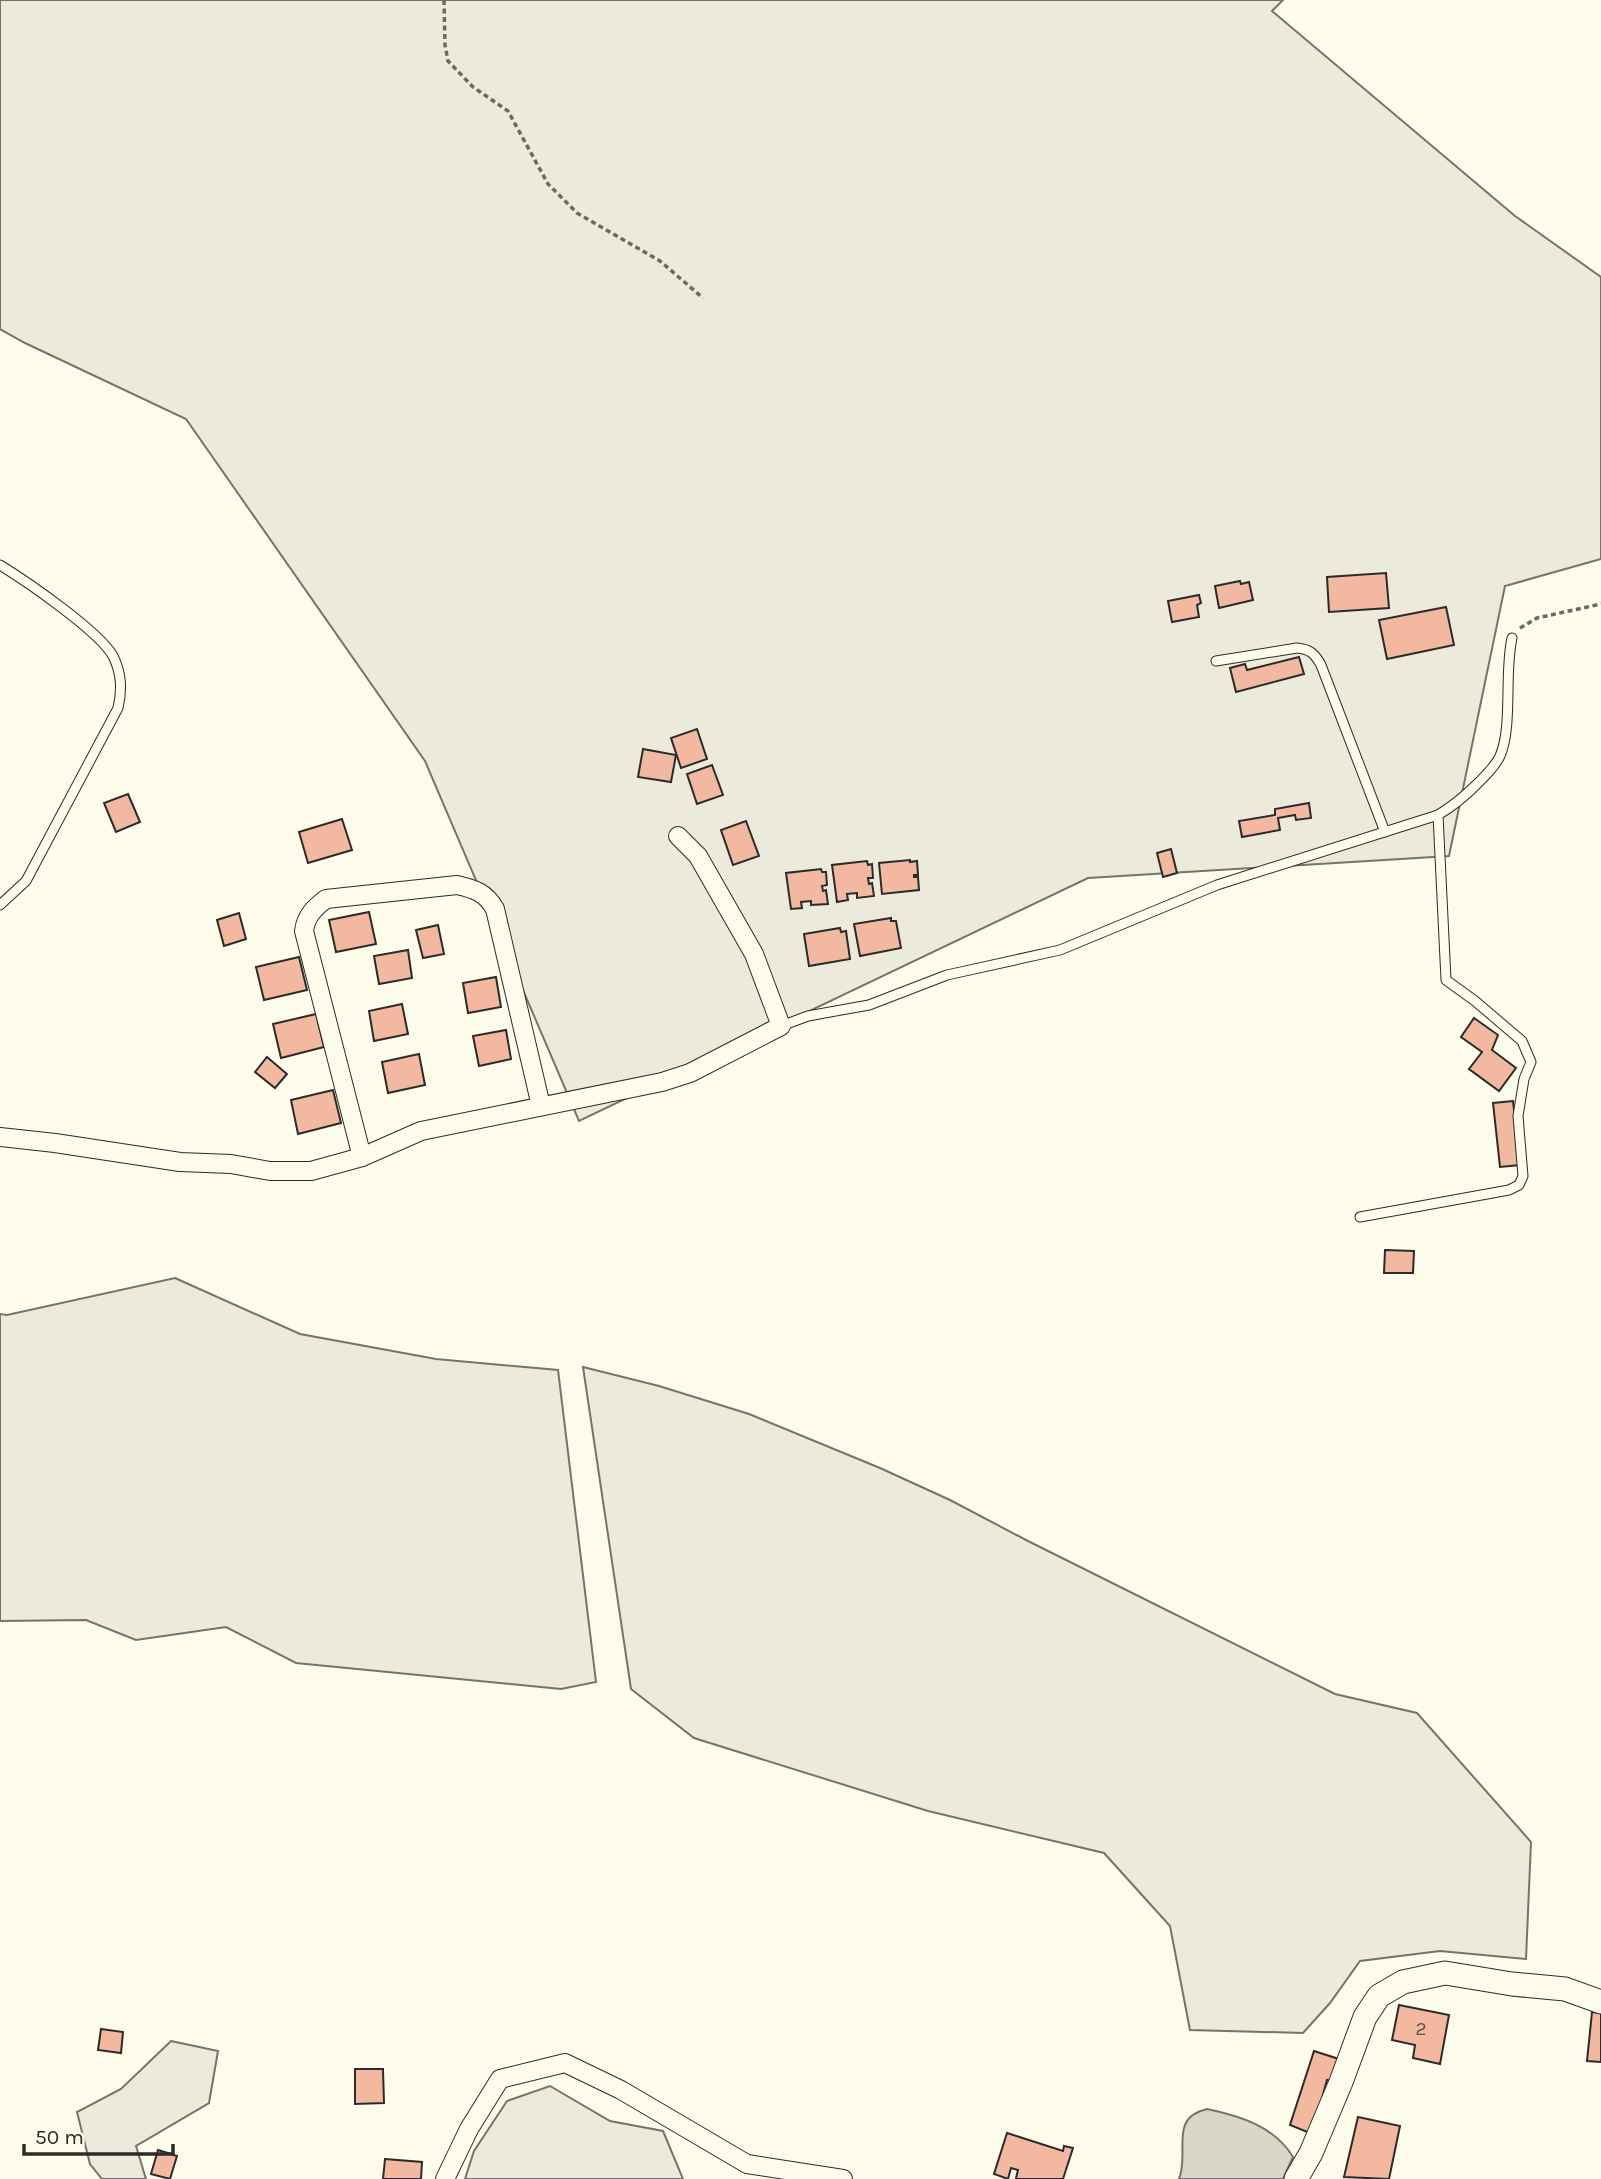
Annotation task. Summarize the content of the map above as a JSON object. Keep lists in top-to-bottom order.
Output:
{
  "house_numbers": ["2"],
  "scale_bar": "50 m"
}
